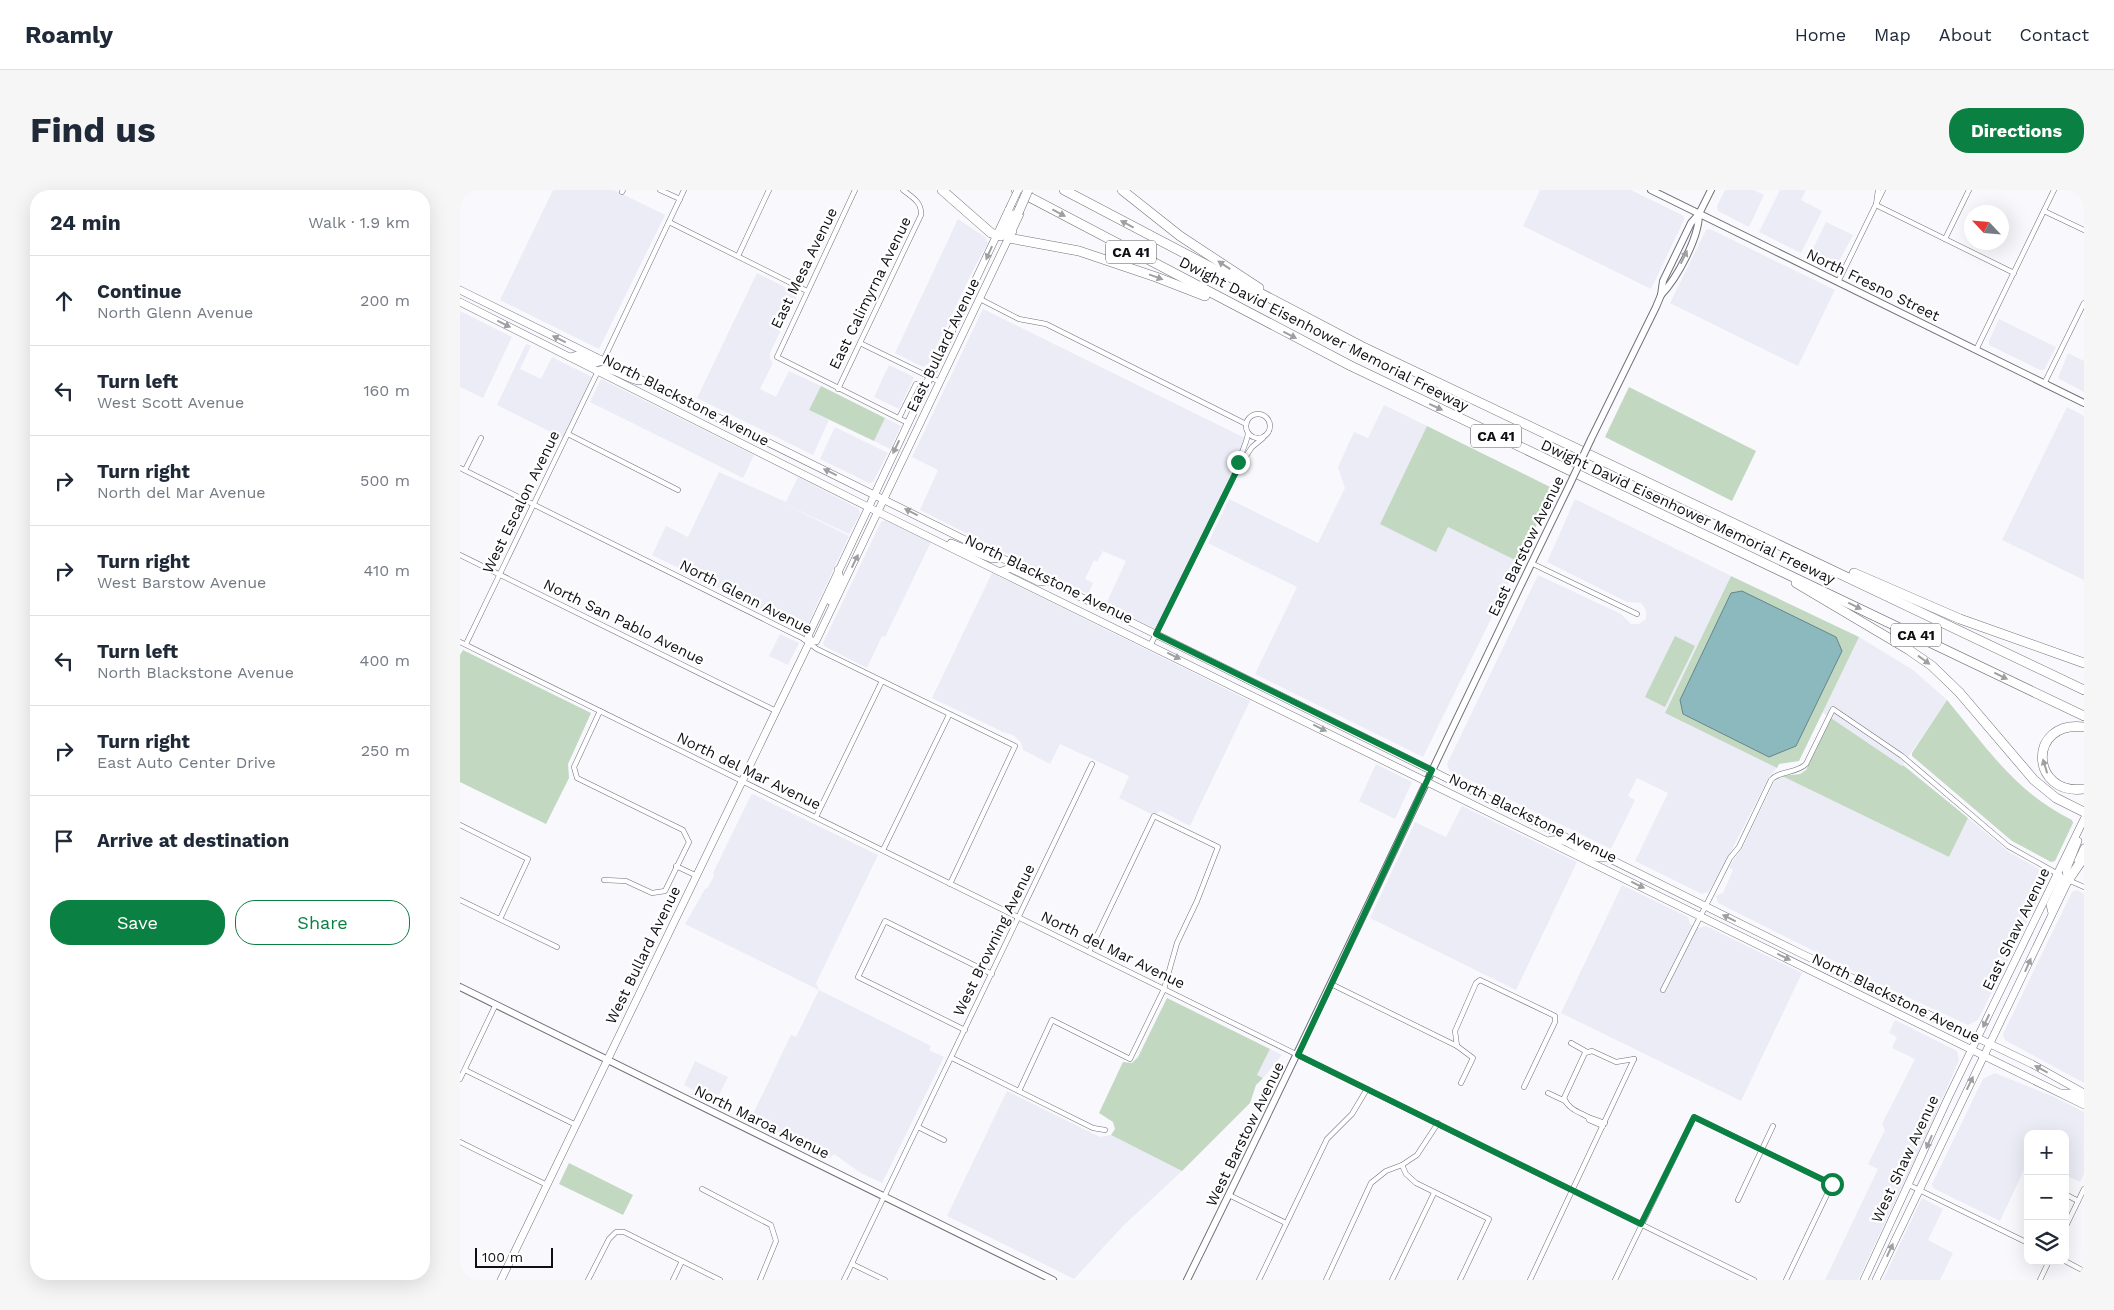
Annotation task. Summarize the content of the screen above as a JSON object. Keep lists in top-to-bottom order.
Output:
{
  "streets": {
    "highway": ["CA 41", "Dwight David Eisenhower Memorial Freeway"],
    "main road": [
      "North Fresno Street",
      "East Bullard Avenue",
      "North Blackstone Avenue",
      "East Barstow Avenue",
      "East Shaw Avenue",
      "West Bullard Avenue",
      "North Maroa Avenue",
      "West Barstow Avenue",
      "West Shaw Avenue"
    ],
    "street": [
      "East Mesa Avenue",
      "East Calimyrna Avenue",
      "West Escalon Avenue",
      "North Glenn Avenue",
      "North San Pablo Avenue",
      "North del Mar Avenue",
      "West Browning Avenue"
    ]
  },
  "crossings": [
    ["East Mesa Avenue", "East Calimyrna Avenue"],
    ["North Fresno Street", "East Barstow Avenue"],
    ["East Bullard Avenue", "North Blackstone Avenue"],
    ["East Bullard Avenue", "West Bullard Avenue"],
    ["North Blackstone Avenue", "West Escalon Avenue"],
    ["North Blackstone Avenue", "East Barstow Avenue"],
    ["North Blackstone Avenue", "East Shaw Avenue"],
    ["North Blackstone Avenue", "West Bullard Avenue"],
    ["North Blackstone Avenue", "West Barstow Avenue"],
    ["North Blackstone Avenue", "West Shaw Avenue"],
    ["West Escalon Avenue", "North Glenn Avenue"],
    ["West Escalon Avenue", "North San Pablo Avenue"],
    ["West Escalon Avenue", "North del Mar Avenue"],
    ["East Barstow Avenue", "West Barstow Avenue"],
    ["North Glenn Avenue", "North del Mar Avenue"],
    ["North Glenn Avenue", "West Bullard Avenue"],
    ["North San Pablo Avenue", "West Bullard Avenue"],
    ["North del Mar Avenue", "West Browning Avenue"],
    ["North del Mar Avenue", "West Bullard Avenue"],
    ["North del Mar Avenue", "West Barstow Avenue"],
    ["East Shaw Avenue", "West Shaw Avenue"],
    ["West Browning Avenue", "North Maroa Avenue"],
    ["West Bullard Avenue", "North Maroa Avenue"]
  ],
  "scale_bar": "100 m",
  "north": "top left",
  "page": {
    "header": "Roamly",
    "nav": [
      "Home",
      "Map",
      "About",
      "Contact"
    ],
    "buttons": [
      "Directions",
      ["Save", "Share"]
    ],
    "title": "Find us",
    "heading": ["24 min", "Walk · 1.9 km"],
    "list": [
      ["Continue", "North Glenn Avenue", "200 m"],
      ["Turn left", "West Scott Avenue", "160 m"],
      ["Turn right", "North del Mar Avenue", "500 m"],
      ["Turn right", "West Barstow Avenue", "410 m"],
      ["Turn left", "North Blackstone Avenue", "400 m"],
      ["Turn right", "East Auto Center Drive", "250 m"],
      "Arrive at destination"
    ],
    "map_buttons": ["+", "−"],
    "scale": "100 m"
  }
}
